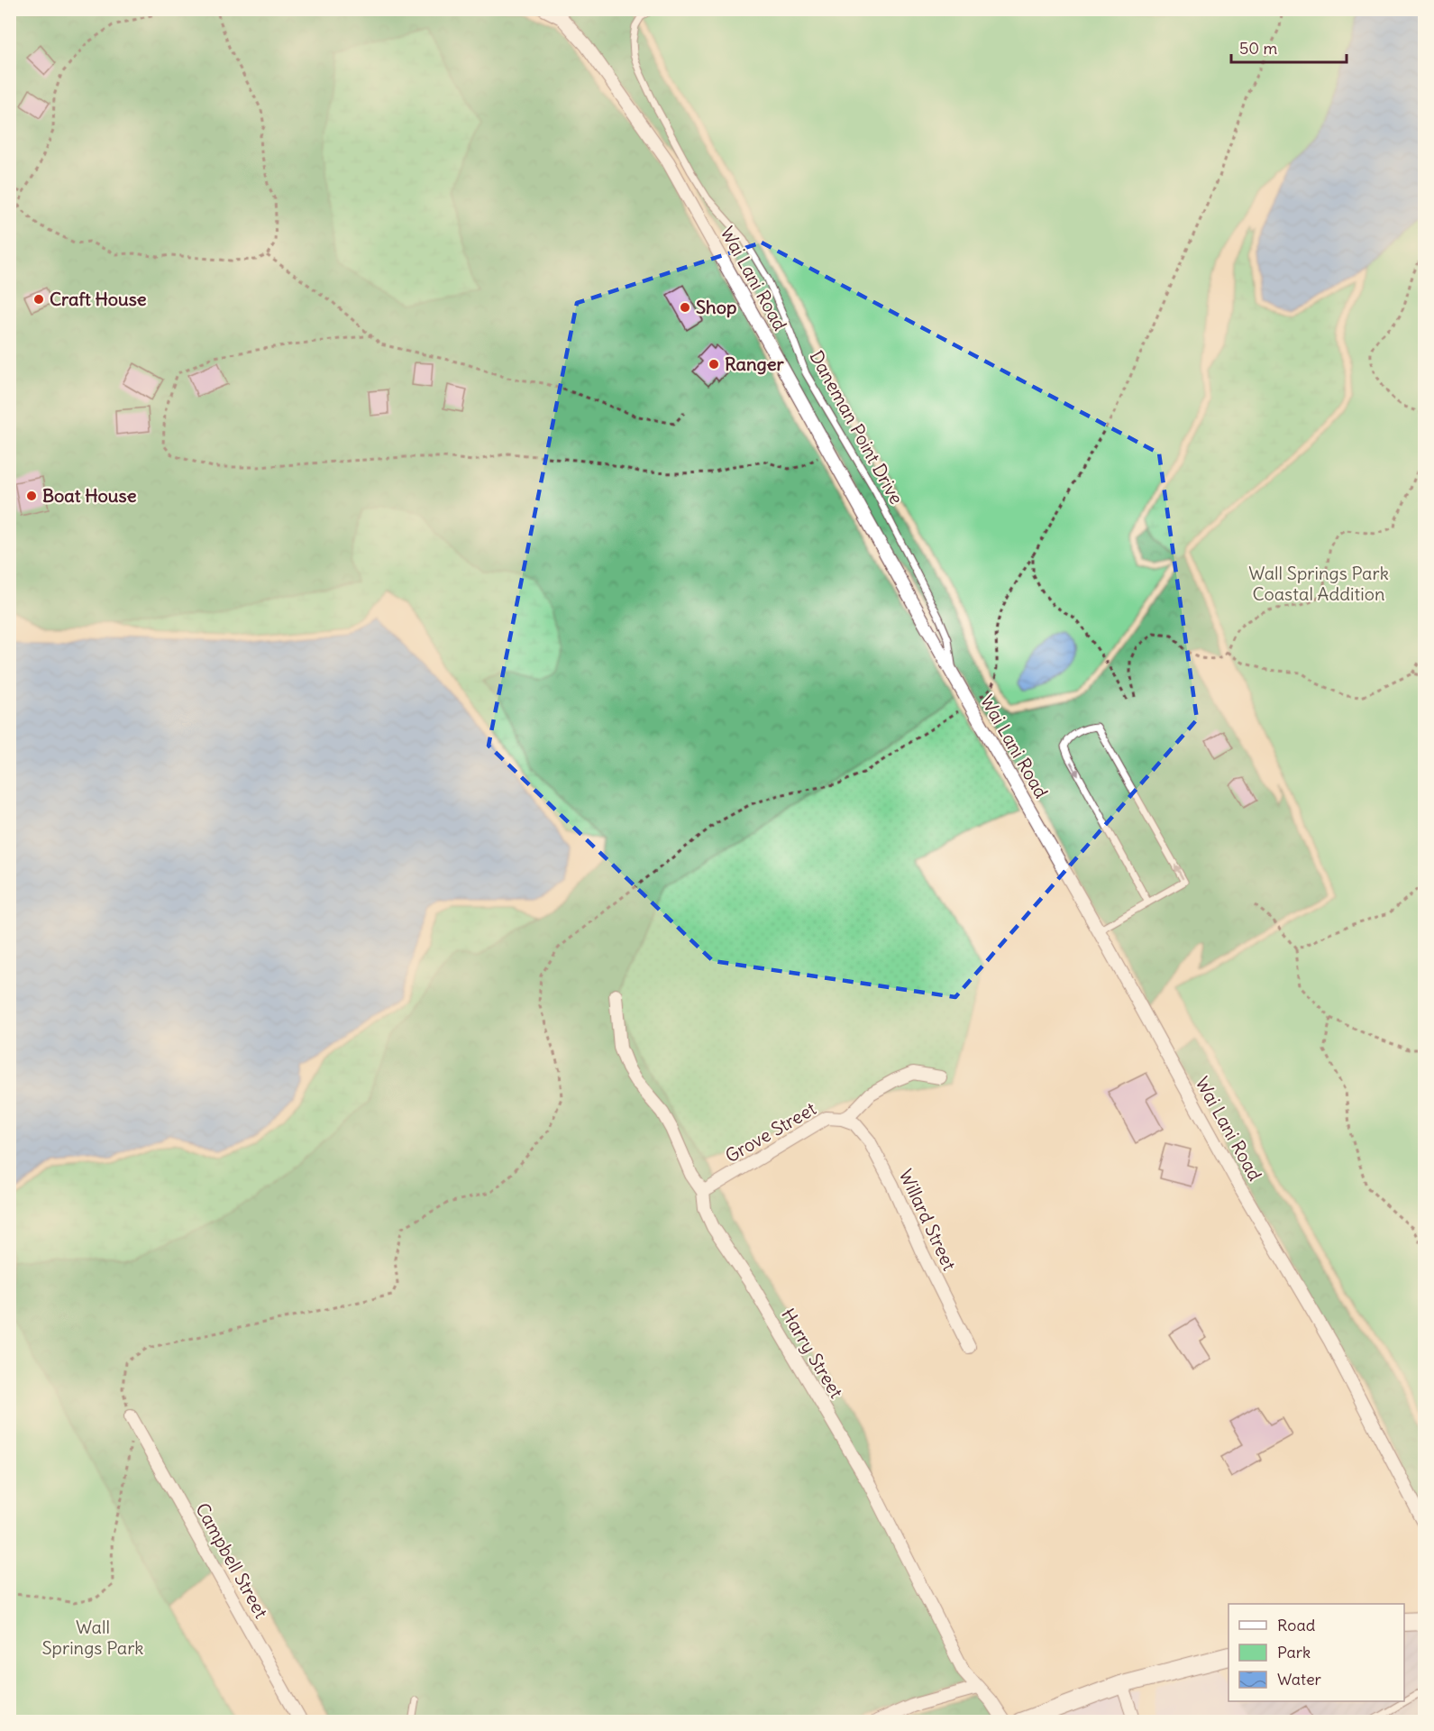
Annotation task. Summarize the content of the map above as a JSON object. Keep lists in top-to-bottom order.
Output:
{
  "streets": {
    "street": [
      "Wai Lani Road",
      "Grove Street",
      "Willard Street",
      "Harry Street",
      "Campbell Street"
    ],
    "lane": ["Daneman Point Drive"]
  },
  "crossings": [
    ["Wai Lani Road", "Daneman Point Drive"],
    ["Grove Street", "Willard Street"],
    ["Grove Street", "Harry Street"]
  ],
  "parks": ["Wall Springs Park Coastal Addition", "Wall Springs Park"],
  "places": [
    "Craft House",
    "Shop",
    "Ranger",
    "Boat House"
  ],
  "legend": ["Road", "Park", "Water"],
  "scale_bar": "50 m"
}
